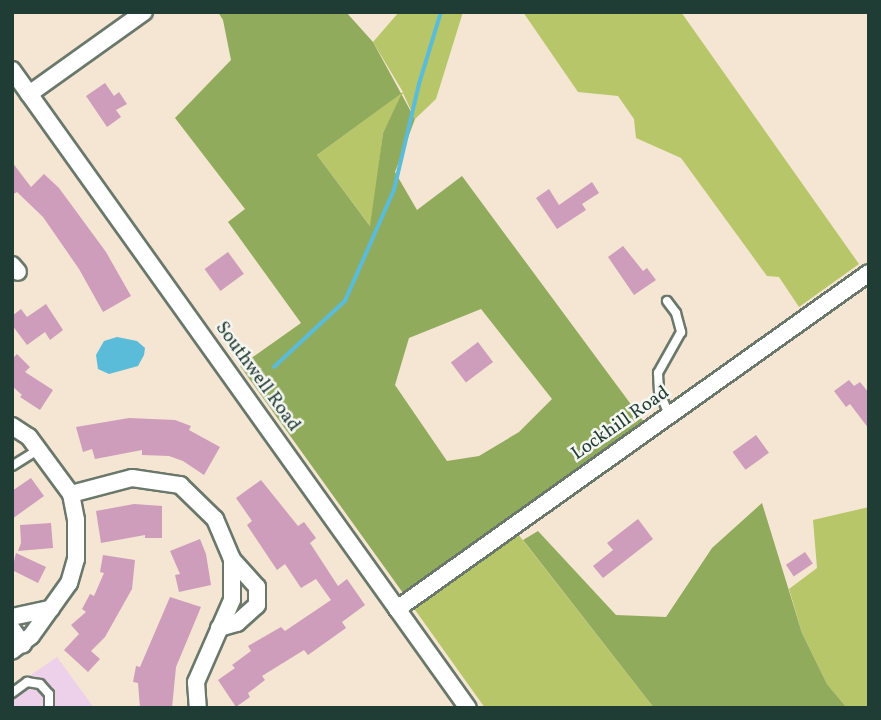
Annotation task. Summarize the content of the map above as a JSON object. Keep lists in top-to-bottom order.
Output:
{
  "streets": {
    "street": ["Southwell Road", "Lockhill Road"]
  },
  "crossings": [
    ["Southwell Road", "Lockhill Road"]
  ]
}
